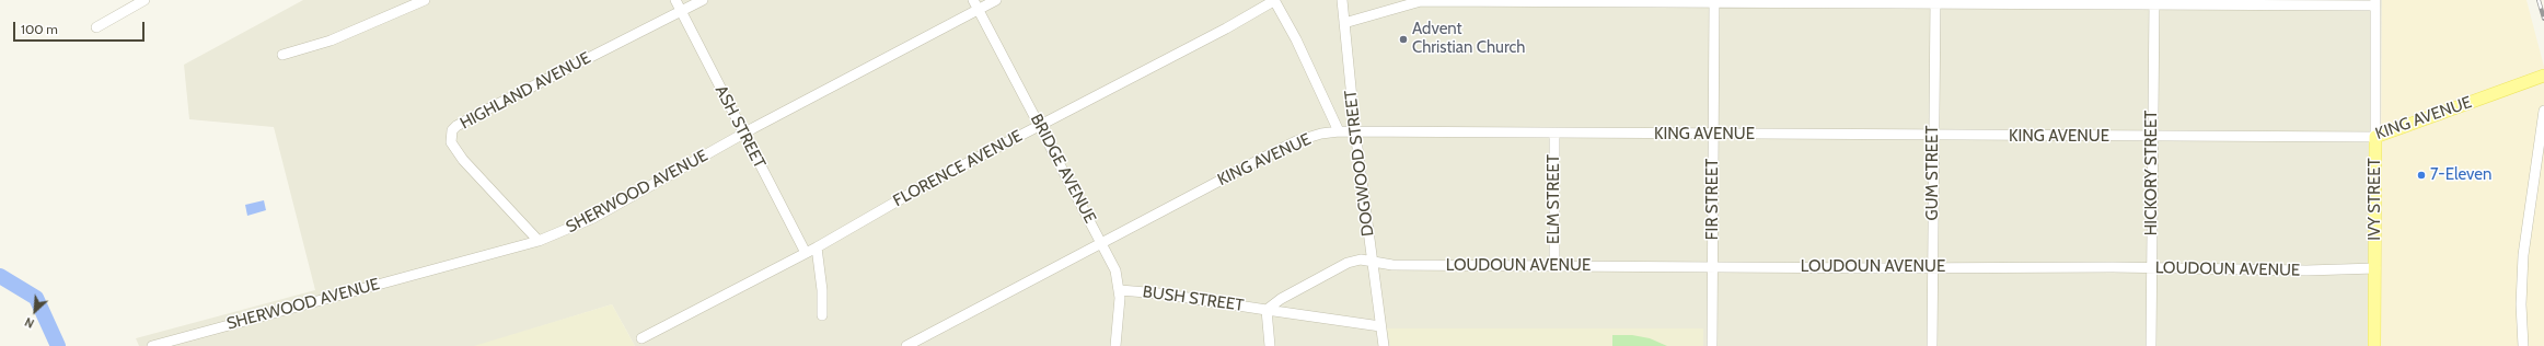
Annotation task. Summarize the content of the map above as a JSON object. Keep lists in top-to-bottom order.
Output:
{
  "streets": {
    "main road": ["KING AVENUE", "IVY STREET"],
    "street": [
      "HIGHLAND AVENUE",
      "ASH STREET",
      "DOGWOOD STREET",
      "FLORENCE AVENUE",
      "BRIDGE AVENUE",
      "GUM STREET",
      "HICKORY STREET",
      "SHERWOOD AVENUE",
      "ELM STREET",
      "FIR STREET",
      "LOUDOUN AVENUE",
      "BUSH STREET"
    ]
  },
  "crossings": [
    ["HIGHLAND AVENUE", "ASH STREET"],
    ["HIGHLAND AVENUE", "SHERWOOD AVENUE"],
    ["KING AVENUE", "DOGWOOD STREET"],
    ["KING AVENUE", "BRIDGE AVENUE"],
    ["KING AVENUE", "GUM STREET"],
    ["KING AVENUE", "HICKORY STREET"],
    ["KING AVENUE", "ELM STREET"],
    ["KING AVENUE", "FIR STREET"],
    ["KING AVENUE", "IVY STREET"],
    ["ASH STREET", "FLORENCE AVENUE"],
    ["ASH STREET", "SHERWOOD AVENUE"],
    ["DOGWOOD STREET", "LOUDOUN AVENUE"],
    ["DOGWOOD STREET", "BUSH STREET"],
    ["FLORENCE AVENUE", "BRIDGE AVENUE"],
    ["BRIDGE AVENUE", "SHERWOOD AVENUE"],
    ["BRIDGE AVENUE", "BUSH STREET"],
    ["GUM STREET", "LOUDOUN AVENUE"],
    ["HICKORY STREET", "LOUDOUN AVENUE"],
    ["ELM STREET", "LOUDOUN AVENUE"],
    ["FIR STREET", "LOUDOUN AVENUE"],
    ["IVY STREET", "LOUDOUN AVENUE"],
    ["LOUDOUN AVENUE", "BUSH STREET"]
  ],
  "places": ["Advent Christian Church", "7-Eleven"],
  "scale_bar": "100 m",
  "north": "bottom left"
}
